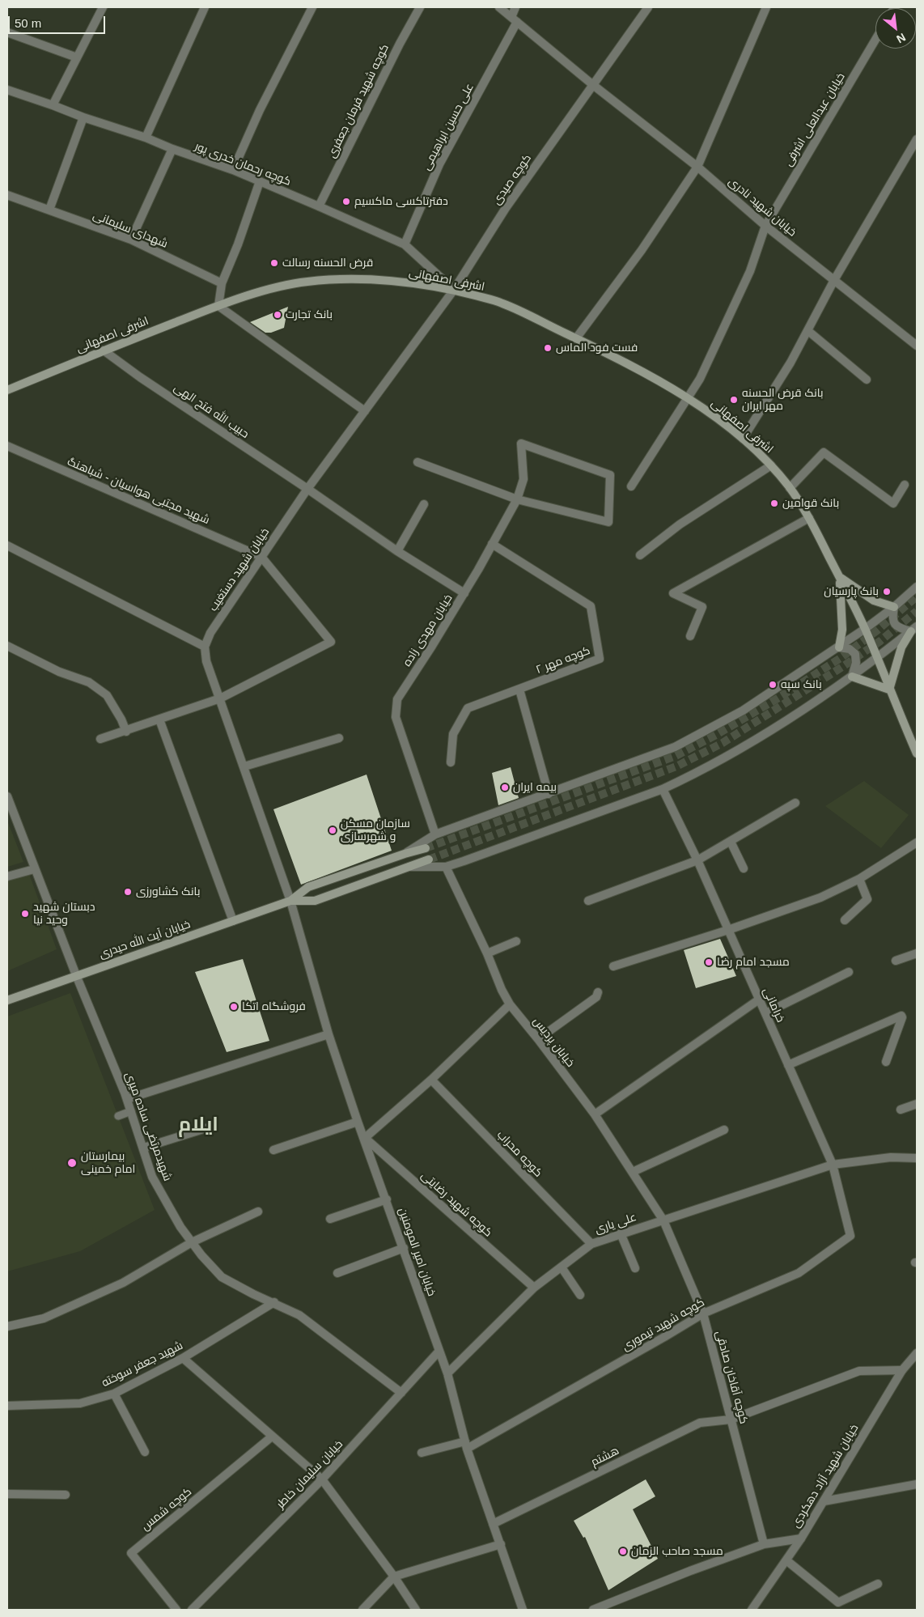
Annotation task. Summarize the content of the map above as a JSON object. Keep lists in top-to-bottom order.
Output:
{
  "streets": {
    "main road": ["اشرفی اصفهانی", "خیابان آیت الله حیدری"],
    "street": [
      "کوچه شهید فرمان جعفری",
      "خیابان عبدالعلی اشرفی",
      "علی حسین ابراهیمی",
      "کوچه رحمان خدری پور",
      "کوچه صیدی",
      "خیابان شهید نادری",
      "شهدای سلیمانی",
      "حبیب الله فتح الهی",
      "شهید مجتبی هواسیان - شباهنگ",
      "خیابان شهید دستغیب",
      "خیابان مهدی زاده",
      "کوچه مهر ۲",
      "خرامانی",
      "خیابان پردیس",
      "شهیدمرتضی ساده میری",
      "کوچه محراب",
      "کوچه شهید رضایتی",
      "علی یاری",
      "خیابان امیر المومنین",
      "کوچه شهید تیموری",
      "شهید جعفر سوخته",
      "کوچه آقاخان صادقی",
      "هشتم",
      "خیابان سلیمان خاطر",
      "خیابان شهید آزاد دهکردی",
      "کوچه شمس"
    ]
  },
  "crossings": [
    ["کوچه شهید فرمان جعفری", "کوچه رحمان خدری پور"],
    ["خیابان عبدالعلی اشرفی", "خیابان شهید نادری"],
    ["خیابان عبدالعلی اشرفی", "اشرفی اصفهانی"],
    ["علی حسین ابراهیمی", "کوچه رحمان خدری پور"],
    ["علی حسین ابراهیمی", "خیابان شهید نادری"],
    ["کوچه رحمان خدری پور", "کوچه صیدی"],
    ["کوچه رحمان خدری پور", "اشرفی اصفهانی"],
    ["کوچه رحمان خدری پور", "خیابان شهید دستغیب"],
    ["کوچه صیدی", "خیابان شهید نادری"],
    ["کوچه صیدی", "اشرفی اصفهانی"],
    ["کوچه صیدی", "خیابان شهید دستغیب"],
    ["اشرفی اصفهانی", "حبیب الله فتح الهی"],
    ["اشرفی اصفهانی", "خیابان شهید دستغیب"],
    ["حبیب الله فتح الهی", "خیابان شهید دستغیب"],
    ["حبیب الله فتح الهی", "خیابان مهدی زاده"],
    ["شهید مجتبی هواسیان - شباهنگ", "خیابان شهید دستغیب"],
    ["خیابان مهدی زاده", "کوچه مهر ۲"],
    ["خیابان آیت الله حیدری", "شهیدمرتضی ساده میری"],
    ["خیابان آیت الله حیدری", "خیابان امیر المومنین"],
    ["خرامانی", "علی یاری"],
    ["خرامانی", "کوچه شهید تیموری"],
    ["خیابان پردیس", "علی یاری"],
    ["خیابان پردیس", "کوچه آقاخان صادقی"],
    ["شهیدمرتضی ساده میری", "شهید جعفر سوخته"],
    ["شهیدمرتضی ساده میری", "خیابان سلیمان خاطر"],
    ["کوچه محراب", "علی یاری"],
    ["کوچه شهید رضایتی", "علی یاری"],
    ["کوچه شهید رضایتی", "خیابان امیر المومنین"],
    ["علی یاری", "خیابان امیر المومنین"],
    ["علی یاری", "کوچه شهید تیموری"],
    ["علی یاری", "کوچه آقاخان صادقی"],
    ["خیابان امیر المومنین", "کوچه شهید تیموری"],
    ["خیابان امیر المومنین", "هشتم"],
    ["خیابان امیر المومنین", "خیابان سلیمان خاطر"],
    ["کوچه شهید تیموری", "کوچه آقاخان صادقی"],
    ["کوچه آقاخان صادقی", "هشتم"],
    ["هشتم", "خیابان شهید آزاد دهکردی"]
  ],
  "districts": ["ایلام"],
  "places": [
    "دفترتاکسی ماکسیم",
    "قرض الحسنه رسالت",
    "بانک تجارت",
    "فست فود الماس",
    "بانک قرض الحسنه مهر ایران",
    "بانک قوامین",
    "بانک پارسیان",
    "بانک سپه",
    "بیمه ایران",
    "سازمان مسکن و شهرسازی",
    "بانک کشاورزی",
    "دبستان شهید وحید نیا",
    "مسجد امام رضا",
    "فروشگاه اتکا",
    "بیمارستان امام خمینی",
    "مسجد صاحب الزمان"
  ],
  "scale_bar": "50 m",
  "north": "bottom right"
}
